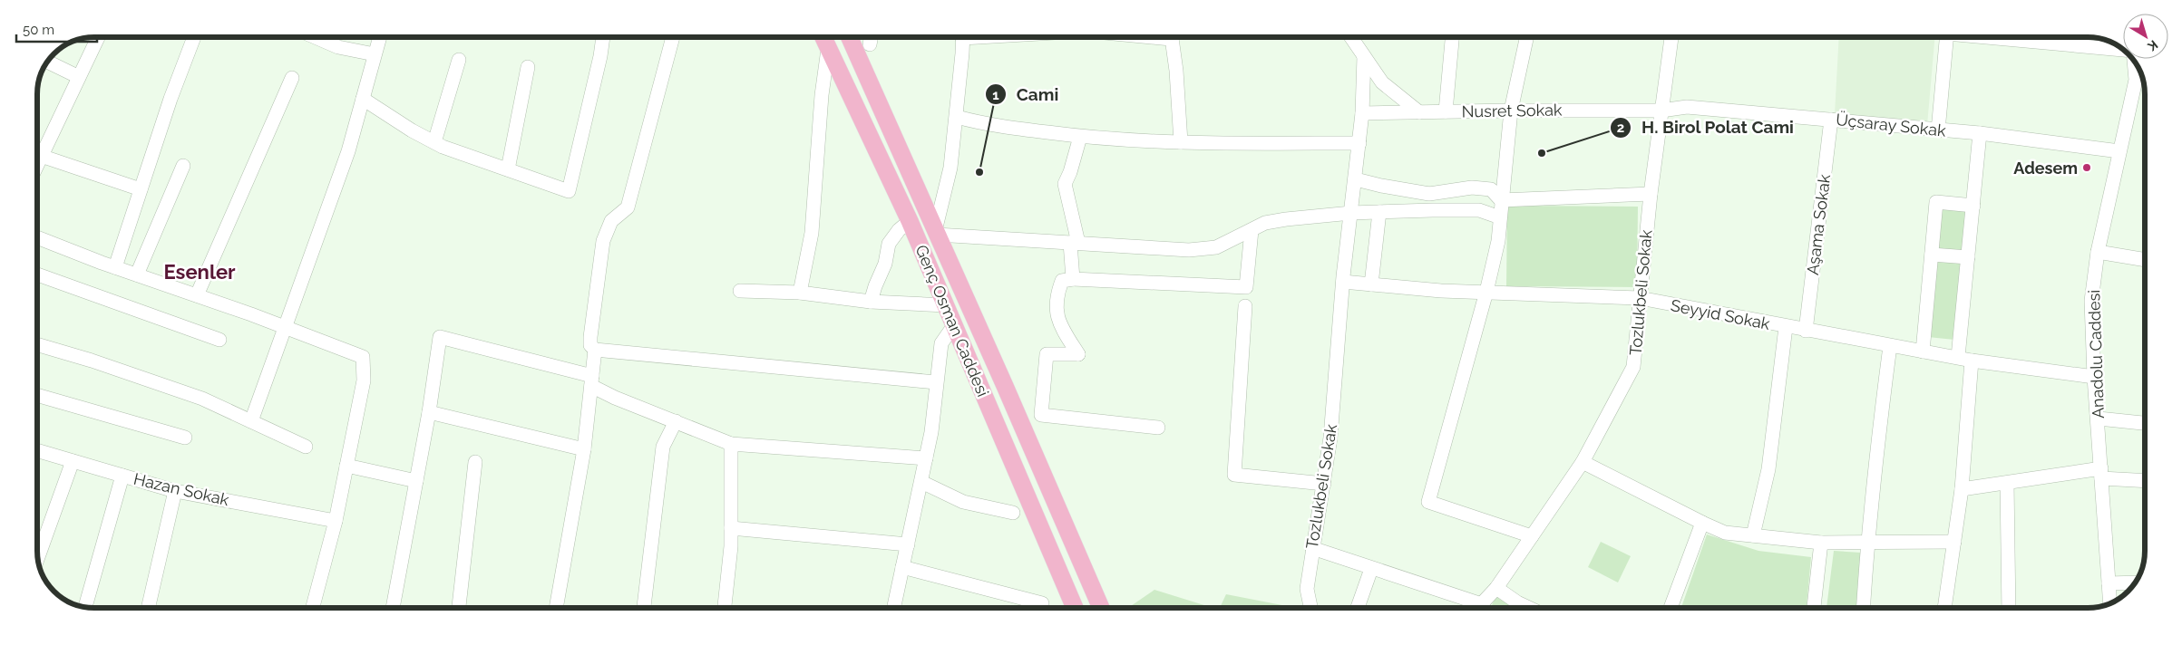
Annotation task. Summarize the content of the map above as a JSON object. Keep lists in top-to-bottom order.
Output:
{
  "streets": {
    "main road": ["Genç Osman Caddesi"],
    "street": [
      "Nusret Sokak",
      "Üçsaray Sokak",
      "Aşama Sokak",
      "Tozlukbeli Sokak",
      "Seyyid Sokak",
      "Anadolu Caddesi",
      "Hazan Sokak"
    ]
  },
  "crossings": [
    ["Nusret Sokak", "Üçsaray Sokak"],
    ["Nusret Sokak", "Tozlukbeli Sokak"],
    ["Üçsaray Sokak", "Aşama Sokak"],
    ["Üçsaray Sokak", "Tozlukbeli Sokak"],
    ["Üçsaray Sokak", "Anadolu Caddesi"],
    ["Aşama Sokak", "Seyyid Sokak"],
    ["Tozlukbeli Sokak", "Seyyid Sokak"],
    ["Seyyid Sokak", "Anadolu Caddesi"]
  ],
  "districts": ["Esenler"],
  "places": ["H. Birol Polat Cami", "Adesem", "Cami"],
  "scale_bar": "50 m",
  "north": "bottom right"
}
